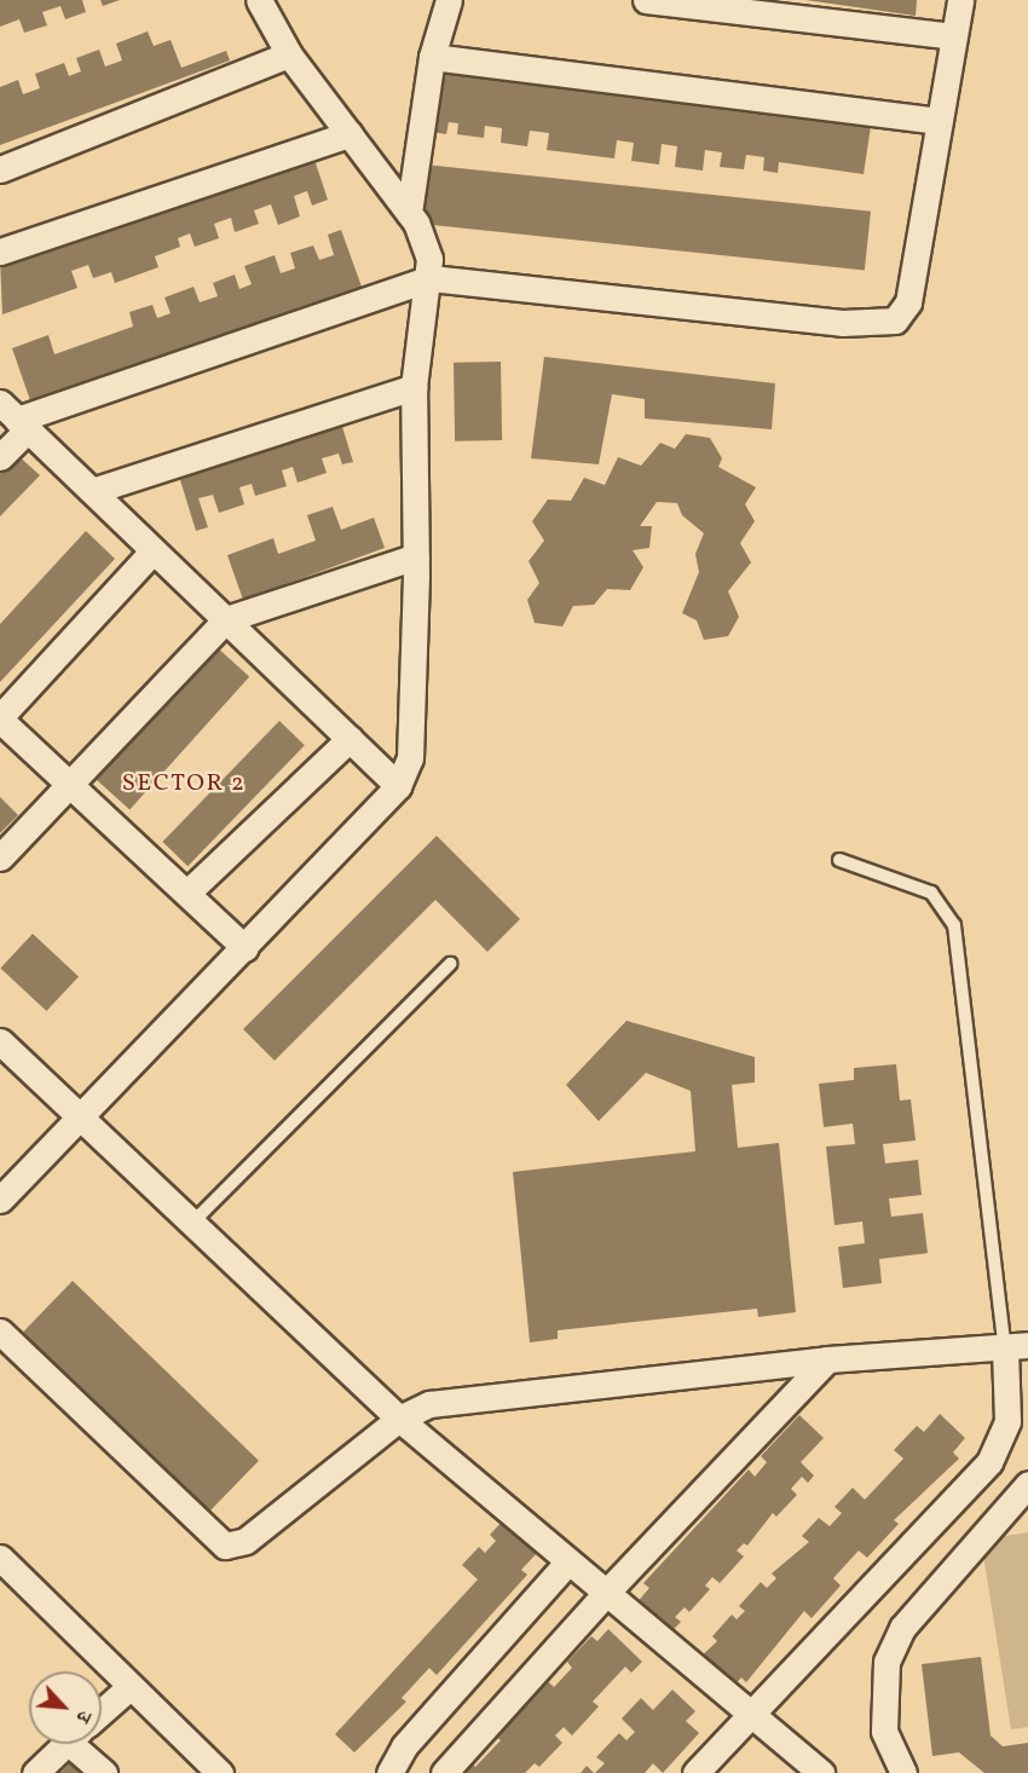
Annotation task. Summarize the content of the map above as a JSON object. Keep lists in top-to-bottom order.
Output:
{
  "districts": ["SECTOR 2"],
  "north": "bottom right"
}
